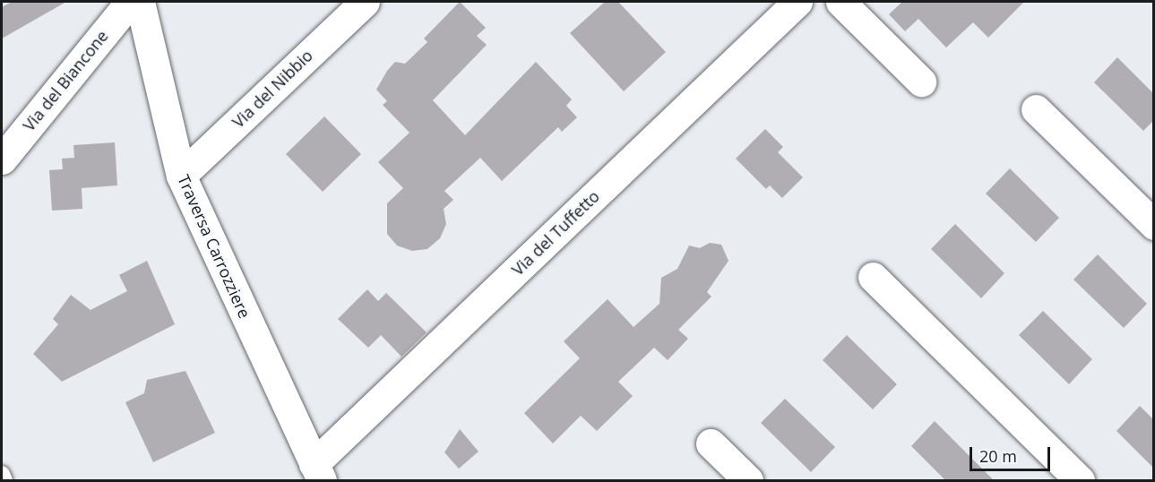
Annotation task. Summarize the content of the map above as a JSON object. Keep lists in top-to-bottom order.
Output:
{
  "streets": {
    "street": [
      "Via del Biancone",
      "Via del Nibbio",
      "Via del Tuffetto",
      "Traversa Carrozziere"
    ]
  },
  "crossings": [
    ["Via del Nibbio", "Traversa Carrozziere"],
    ["Via del Tuffetto", "Traversa Carrozziere"]
  ],
  "scale_bar": "20 m"
}
